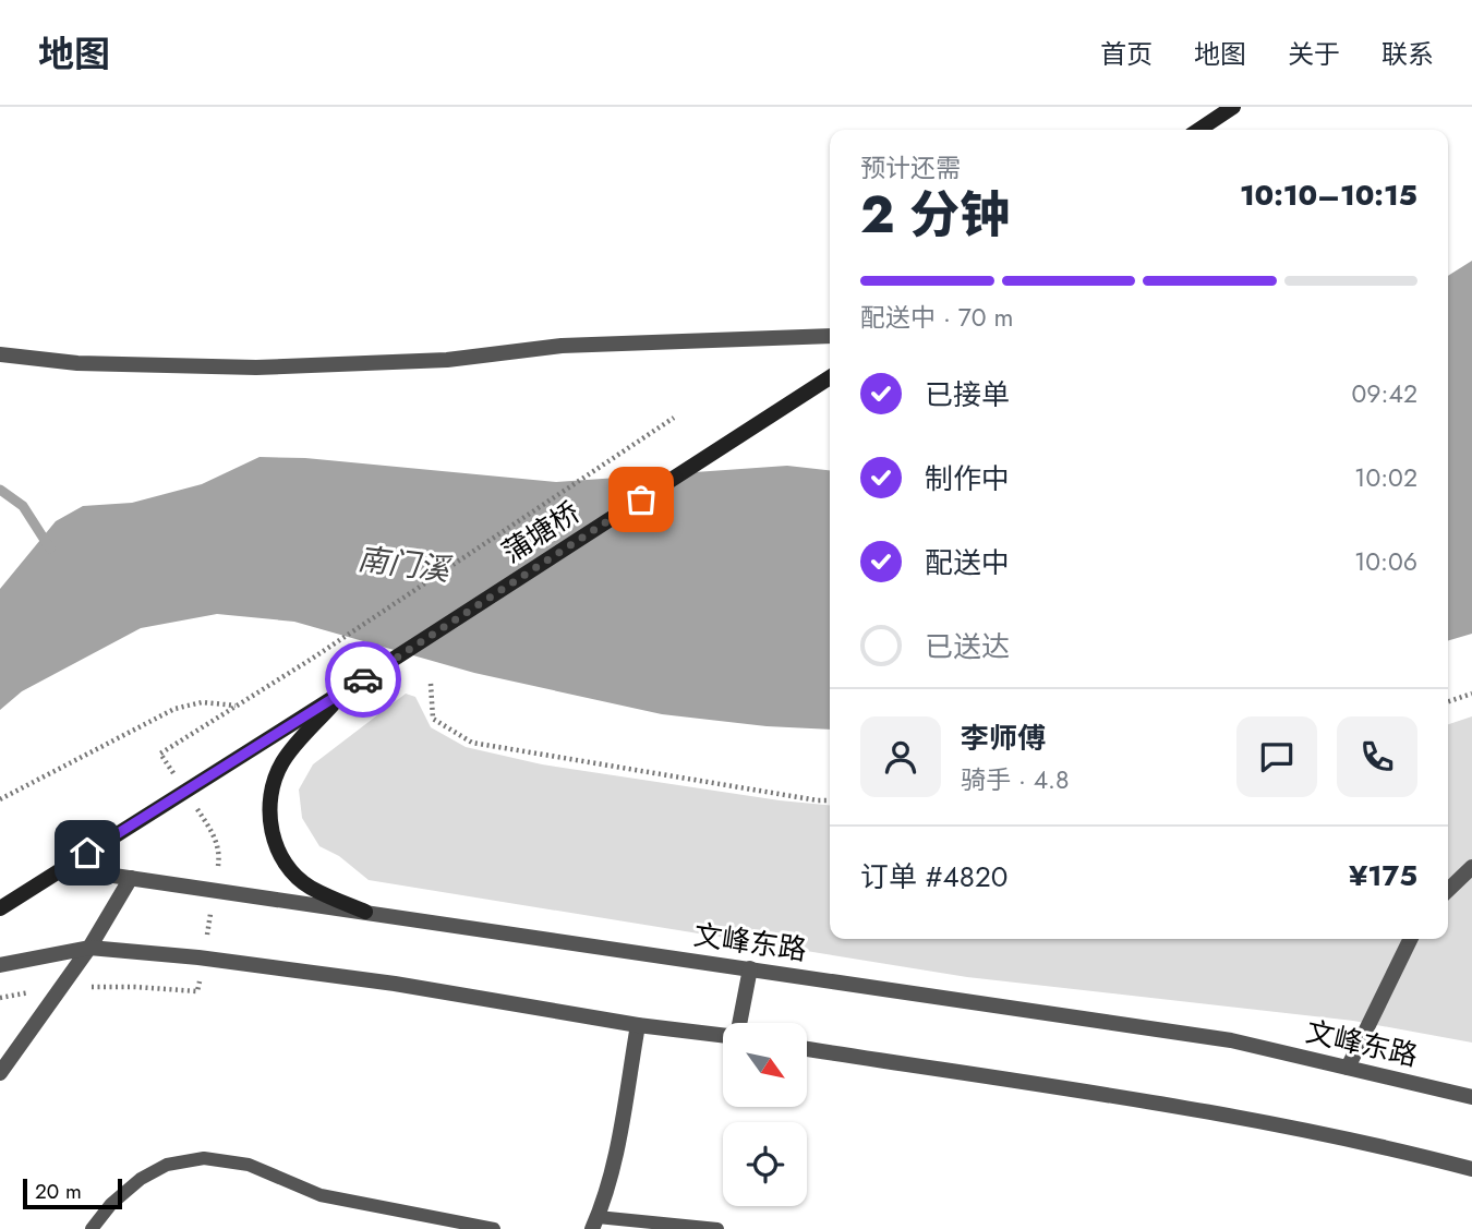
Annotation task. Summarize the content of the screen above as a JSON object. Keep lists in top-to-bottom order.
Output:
{
  "streets": {
    "main road": ["蒲塘桥"],
    "street": ["文峰东路"]
  },
  "crossings": [
    ["蒲塘桥", "文峰东路"]
  ],
  "water": ["南门溪"],
  "scale_bar": "20 m",
  "north": "bottom right",
  "page": {
    "header": "地图",
    "nav": [
      "首页",
      "地图",
      "关于",
      "联系"
    ],
    "heading": ["2 分钟", "预计还需", "10:10–10:15"],
    "panel": [
      "李师傅",
      "骑手 · 4.8",
      "订单 #4820",
      "¥175"
    ],
    "bar": "配送中 · 70 m",
    "list": [
      ["已接单", "09:42"],
      ["制作中", "10:02"],
      ["配送中", "10:06"],
      "已送达"
    ],
    "scale": "20 m"
  }
}
